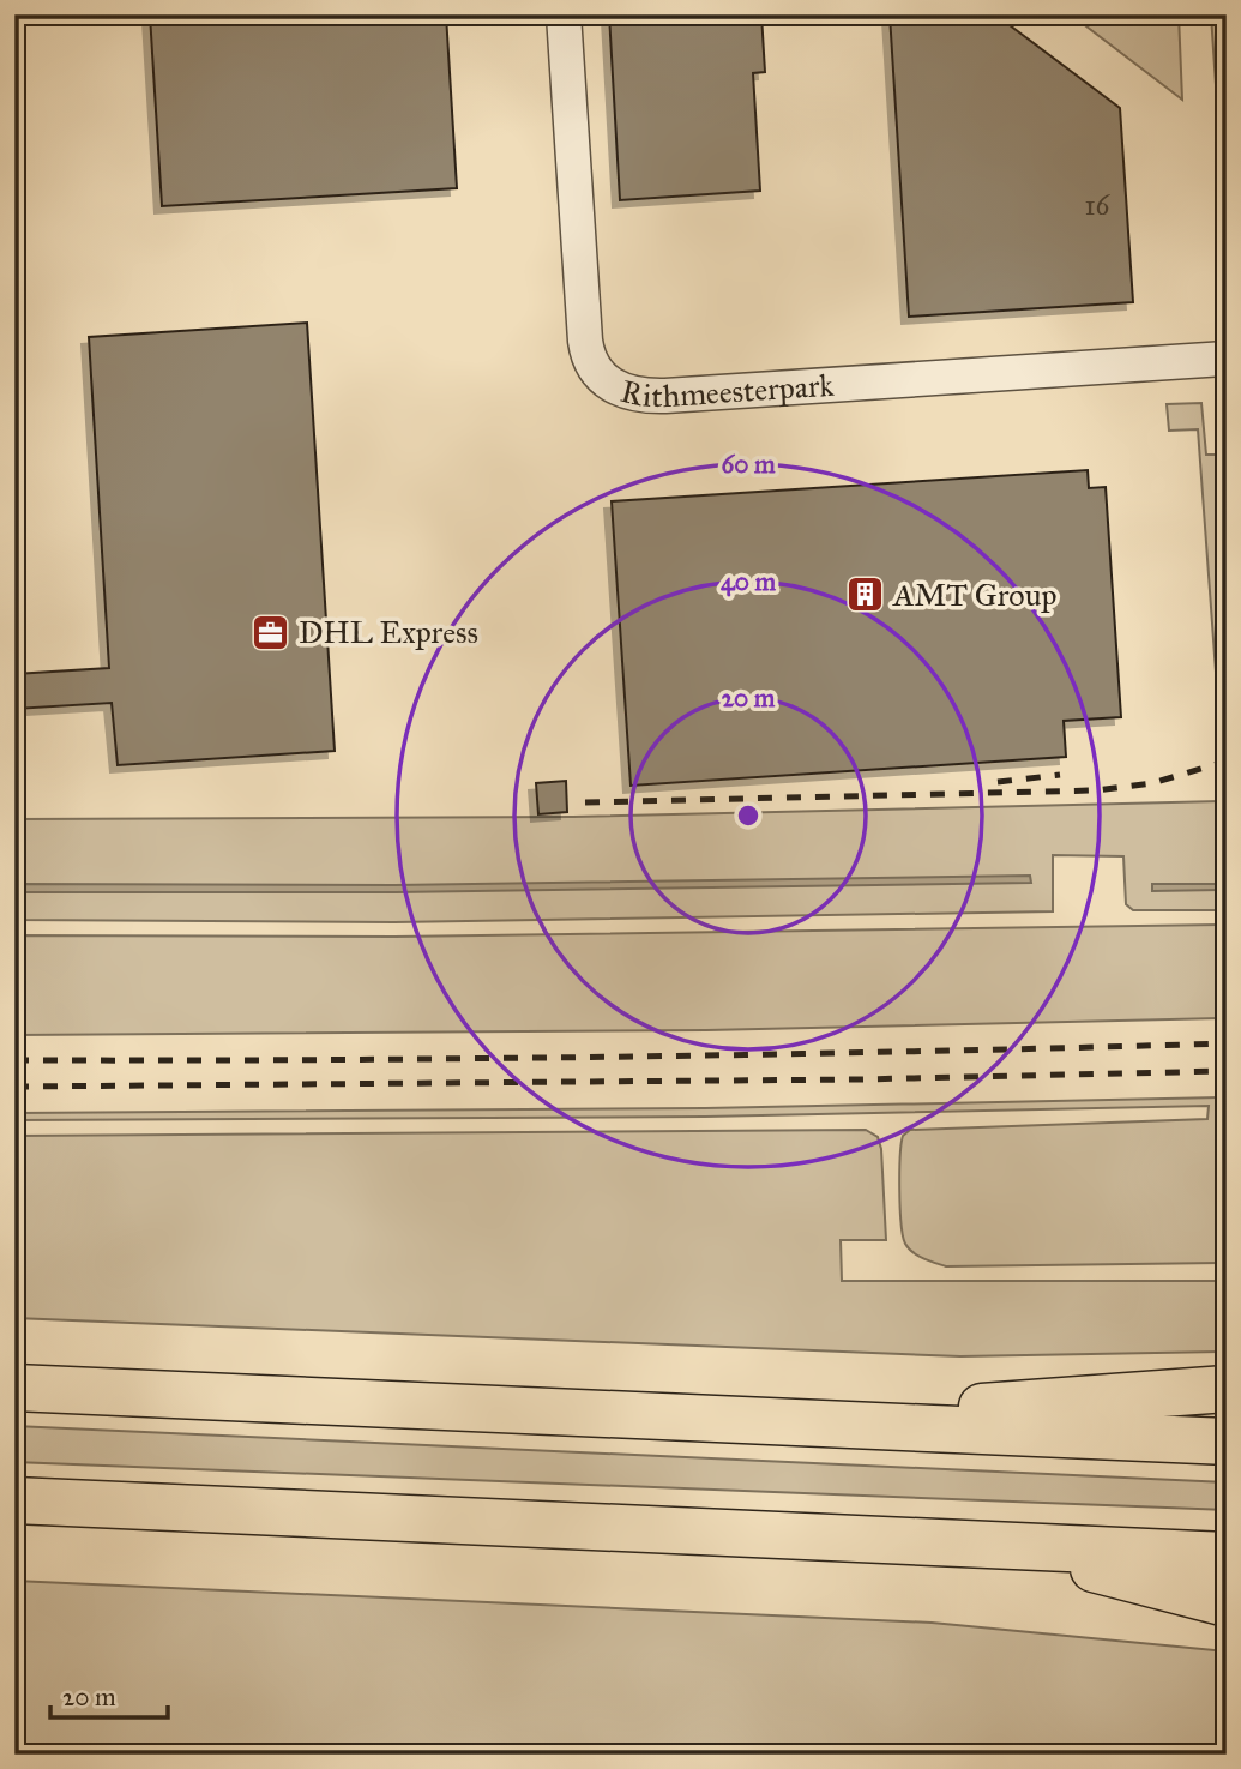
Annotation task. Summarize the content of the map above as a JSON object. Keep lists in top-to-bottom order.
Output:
{
  "streets": {
    "street": ["Rithmeesterpark"]
  },
  "places": {
    "building": ["AMT Group"],
    "office": ["DHL Express"]
  },
  "house_numbers": ["16"],
  "scale_bar": "20 m",
  "rings": ["60 m", "40 m", "20 m"]
}
